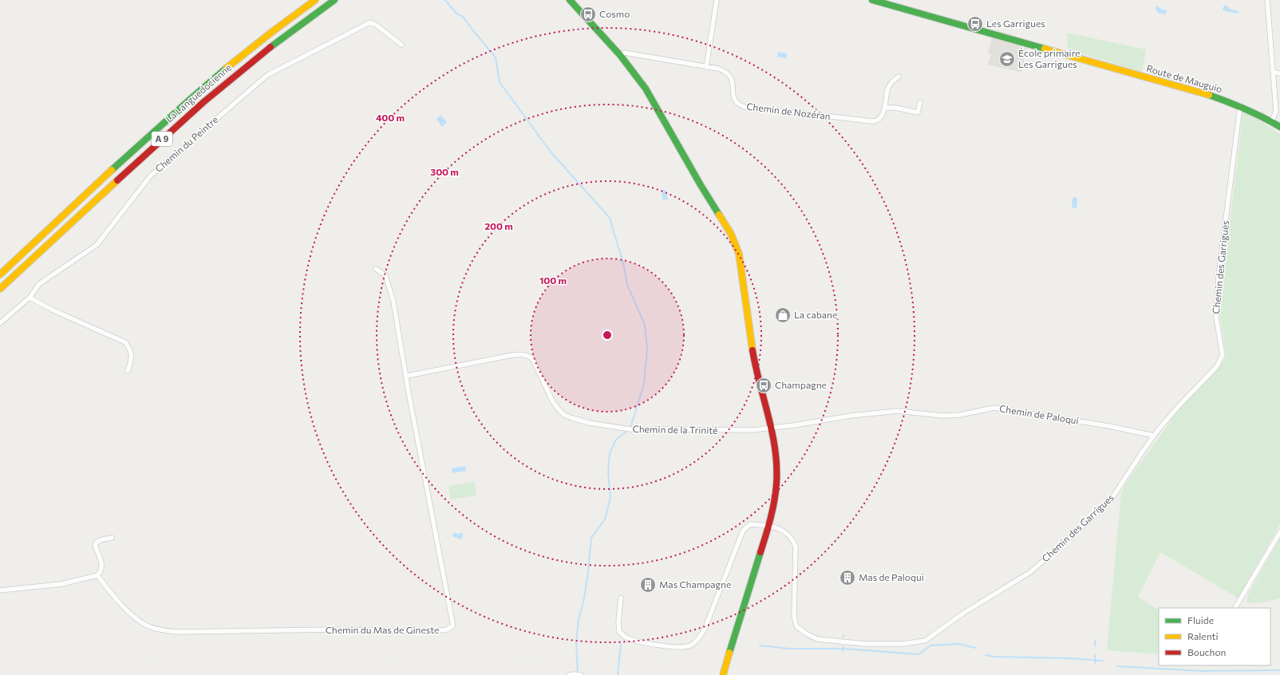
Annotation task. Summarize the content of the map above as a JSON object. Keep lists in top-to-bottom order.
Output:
{
  "streets": {
    "main road": ["Route de Mauguio", "La Languedocienne", "A 9"],
    "street": [
      "Chemin de Nozéran",
      "Chemin du Peintre",
      "Chemin des Garrigues",
      "Chemin de Paloqui",
      "Chemin de la Trinité",
      "Chemin du Mas de Gineste"
    ]
  },
  "crossings": [
    ["Route de Mauguio", "Chemin des Garrigues"],
    ["Chemin des Garrigues", "Chemin de Paloqui"],
    ["Chemin de Paloqui", "Chemin de la Trinité"],
    ["Chemin de la Trinité", "Chemin du Mas de Gineste"]
  ],
  "places": {
    "bus stop": ["Cosmo", "Les Garrigues", "Champagne"],
    "school or university": ["École primaire Les Garrigues"],
    "shop": ["La cabane"],
    "building": ["Mas de Paloqui", "Mas Champagne"]
  },
  "legend": ["Fluide", "Ralenti", "Bouchon"],
  "rings": [
    "400 m",
    "300 m",
    "200 m",
    "100 m"
  ]
}
